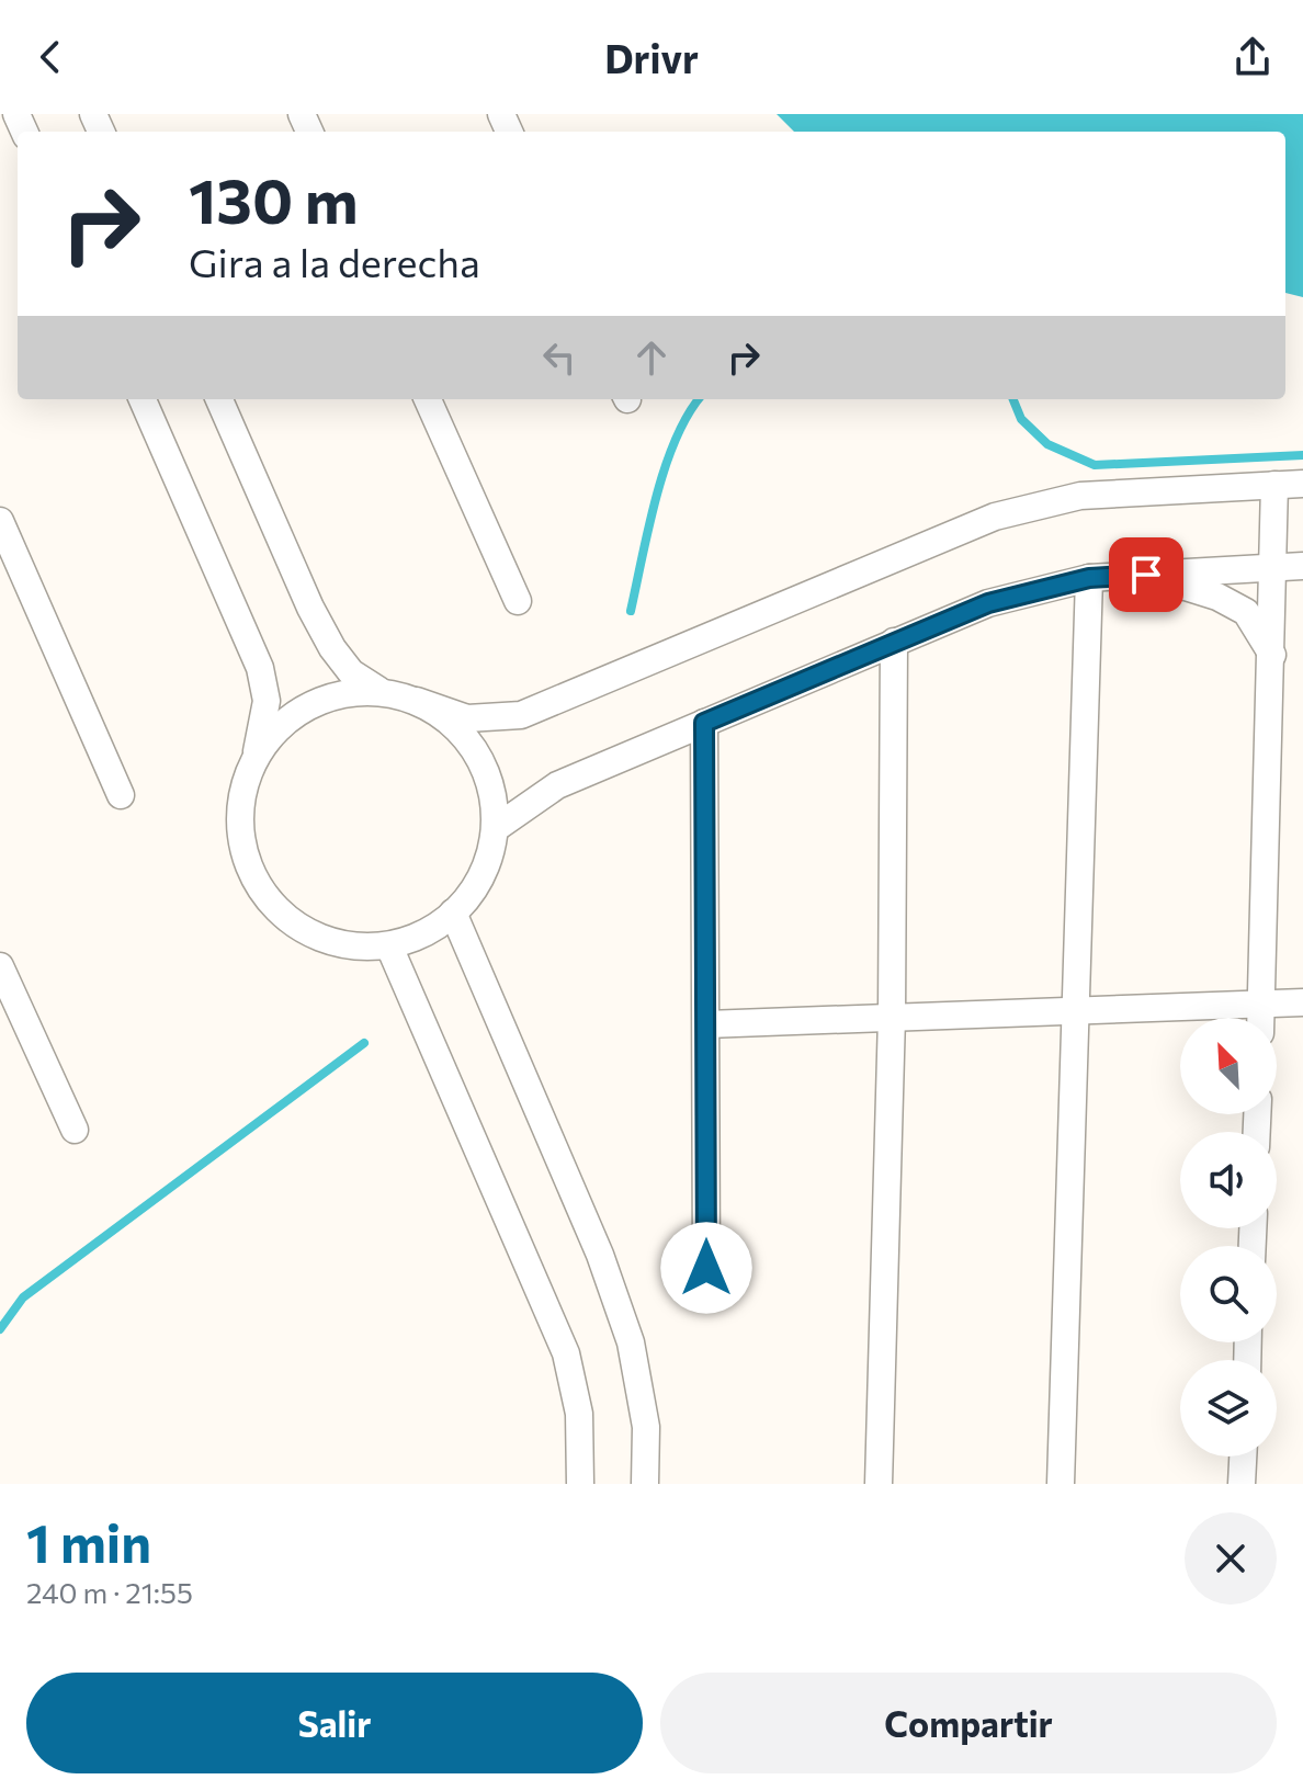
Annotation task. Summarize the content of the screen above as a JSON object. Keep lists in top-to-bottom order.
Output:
{
  "north": "top left",
  "page": {
    "header": "Drivr",
    "turn": ["130 m", "Gira a la derecha"],
    "heading": ["1 min", "240 m · 21:55"],
    "buttons": ["Salir", "Compartir"]
  }
}
